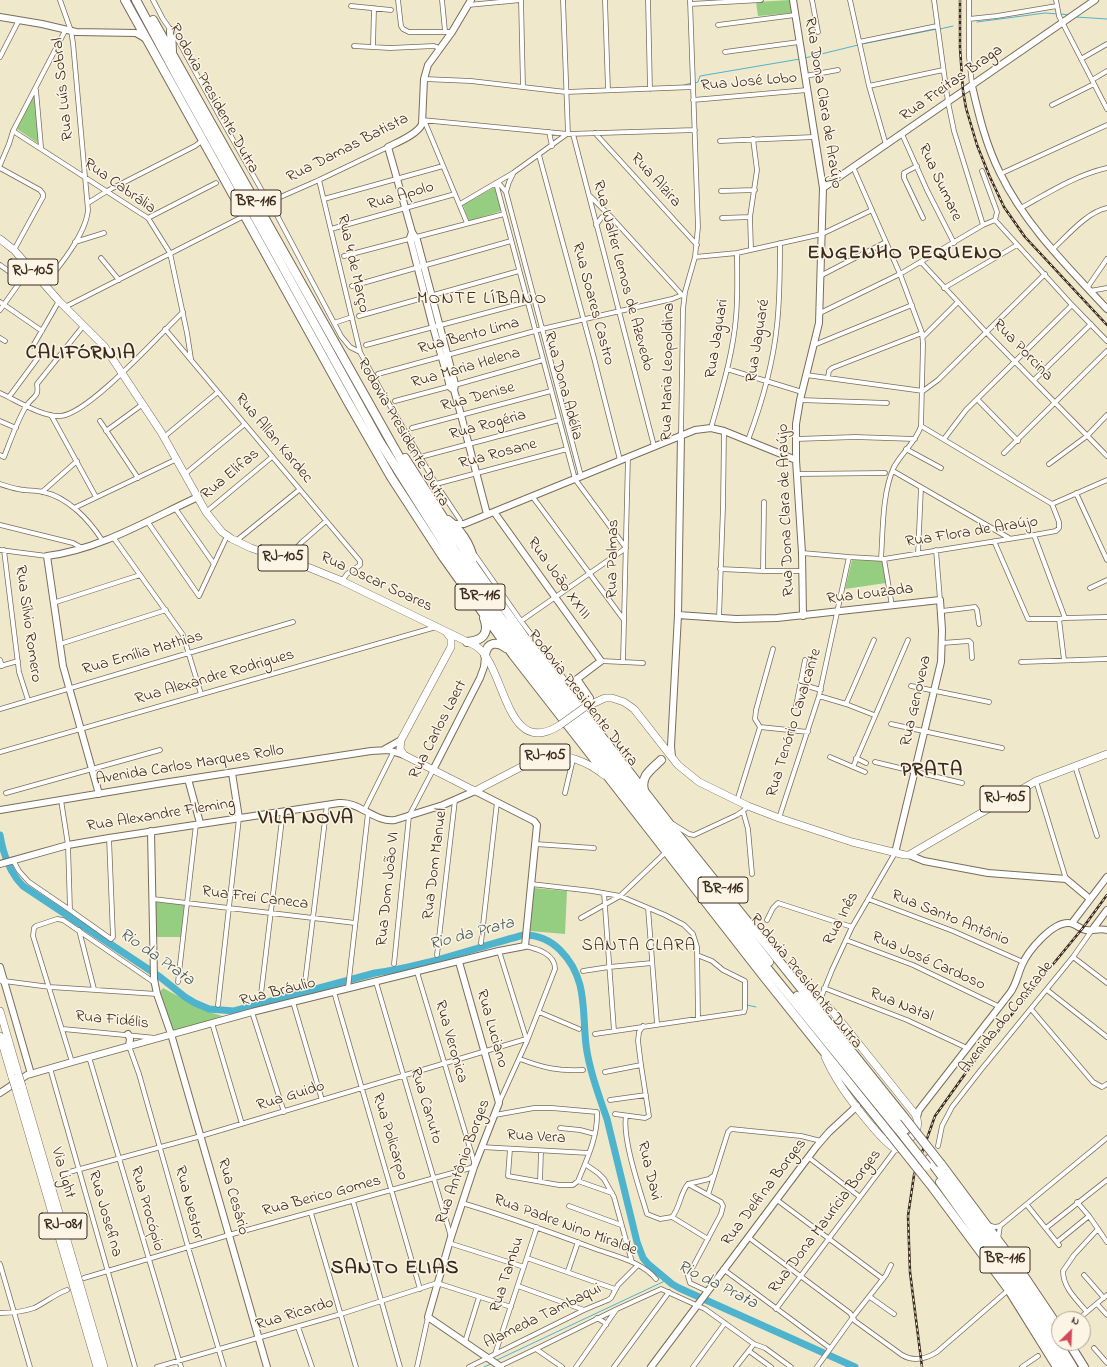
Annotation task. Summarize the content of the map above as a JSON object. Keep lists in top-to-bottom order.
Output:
{
  "streets": {
    "highway": ["Rodovia Presidente Dutra", "BR-116", "Rua Maria Leopoldina"],
    "main road": [
      "RJ-105",
      "Rua Oscar Soares",
      "Rua Alexandre Fleming",
      "Via Light",
      "RJ-081"
    ],
    "street": [
      "Rua José Lobo",
      "Rua Freitas Braga",
      "Rua Luís Sobral",
      "Rua Dona Clara de Araújo",
      "Rua Damas Batista",
      "Rua Alzira",
      "Rua Sumare",
      "Rua Cabrália",
      "Rua Apolo",
      "Rua 4 de Março",
      "Rua Walter Lemos de Azevedo",
      "Rua Soares Castro",
      "Rua Bento Lima",
      "Rua Jaguari",
      "Rua Jaguaré",
      "Rua Porcina",
      "Rua Maria Helena",
      "Rua Dona Adélia",
      "Rua Denise",
      "Rua Rogéria",
      "Rua Allan Kardec",
      "Rua Rosane",
      "Rua Elifas",
      "Rua Flora de Araújo",
      "Rua Palmas",
      "Rua João XXIII",
      "Rua Louzada",
      "Rua Sílvio Romero",
      "Rua Emília Mathias",
      "Rua Alexandre Rodrigues",
      "Rua Genoveva",
      "Rua Tenório Cavalcante",
      "Rua Carlos Laert",
      "Avenida Carlos Marques Rollo",
      "Rua Dom Manuel",
      "Rua Dom João VI",
      "Rua Frei Caneca",
      "Rua Inês",
      "Rua Santo Antônio",
      "Rua José Cardoso",
      "Rua Bráulio",
      "Rua Natal",
      "Avenida do Confrade",
      "Rua Fidélis",
      "Rua Luciano",
      "Rua Veronica",
      "Rua Guido",
      "Rua Canuto",
      "Rua Policarpo",
      "Rua Vera",
      "Rua Antônio Borges",
      "Rua Davi",
      "Rua Delfina Borges",
      "Rua Cesário",
      "Rua Berico Gomes",
      "Rua Nestor",
      "Rua Procópio",
      "Rua Josefina",
      "Rua Dona Maurícia Borges",
      "Rua Padre Nino Miralde",
      "Rua Tambu",
      "Rua Ricardo",
      "Alameda Tambaqui"
    ]
  },
  "crossings": [
    ["Rua José Lobo", "Rua Dona Clara de Araújo"],
    ["Rua José Lobo", "Rua Maria Leopoldina"],
    ["Rua Freitas Braga", "Rua Dona Clara de Araújo"],
    ["Rua Freitas Braga", "Rua Sumare"],
    ["Rua Luís Sobral", "Rua Cabrália"],
    ["Rua Luís Sobral", "Rua Oscar Soares"],
    ["Rodovia Presidente Dutra", "BR-116"],
    ["Rua Dona Clara de Araújo", "Rua Flora de Araújo"],
    ["Rua Dona Clara de Araújo", "Rua Louzada"],
    ["Rua Damas Batista", "Rua 4 de Março"],
    ["Rua Alzira", "Rua Maria Leopoldina"],
    ["Rua Cabrália", "Rua Allan Kardec"],
    ["Rua Apolo", "Rua 4 de Março"],
    ["BR-116", "Rua Maria Leopoldina"],
    ["BR-116", "Rua Alexandre Fleming"],
    ["RJ-105", "Rua Oscar Soares"],
    ["RJ-105", "Rua Genoveva"],
    ["RJ-105", "Rua Tenório Cavalcante"],
    ["RJ-105", "Rua Inês"],
    ["Rua Walter Lemos de Azevedo", "Rua Bento Lima"],
    ["Rua Soares Castro", "Rua Bento Lima"],
    ["Rua Bento Lima", "Rua Maria Leopoldina"],
    ["Rua Bento Lima", "Rua Dona Adélia"],
    ["Rua Maria Helena", "Rua Dona Adélia"],
    ["Rua Maria Leopoldina", "Rua Oscar Soares"],
    ["Rua Maria Leopoldina", "Rua Louzada"],
    ["Rua Dona Adélia", "Rua Denise"],
    ["Rua Dona Adélia", "Rua Rogéria"],
    ["Rua Dona Adélia", "Rua Rosane"],
    ["Rua Allan Kardec", "Rua Elifas"],
    ["Rua Allan Kardec", "Rua Oscar Soares"],
    ["Rua Elifas", "Rua Oscar Soares"],
    ["Rua Oscar Soares", "Rua Alexandre Rodrigues"],
    ["Rua Oscar Soares", "Rua Carlos Laert"],
    ["Rua Louzada", "Rua Genoveva"],
    ["Rua Louzada", "Rua Tenório Cavalcante"],
    ["Rua Sílvio Romero", "Rua Emília Mathias"],
    ["Rua Genoveva", "Rua Inês"],
    ["Rua Carlos Laert", "Rua Alexandre Fleming"],
    ["Rua Carlos Laert", "Rua Dom João VI"],
    ["Rua Alexandre Fleming", "Rua Dom Manuel"],
    ["Rua Alexandre Fleming", "Rua Dom João VI"],
    ["Rua Alexandre Fleming", "Rua Cesário"],
    ["Rua Frei Caneca", "Rua Cesário"],
    ["Rua Inês", "Rua Santo Antônio"],
    ["Rua Inês", "Rua José Cardoso"],
    ["Rua Inês", "Rua Natal"],
    ["Rua Bráulio", "Rua Fidélis"],
    ["Rua Bráulio", "Rua Luciano"],
    ["Rua Bráulio", "Rua Veronica"],
    ["Rua Bráulio", "Rua Canuto"],
    ["Rua Bráulio", "Rua Policarpo"],
    ["Rua Bráulio", "Rua Antônio Borges"],
    ["Rua Bráulio", "Rua Cesário"],
    ["Rua Bráulio", "Rua Nestor"],
    ["Rua Bráulio", "Rua Procópio"],
    ["Rua Bráulio", "Rua Josefina"],
    ["Rua Luciano", "Rua Guido"],
    ["Rua Luciano", "Rua Antônio Borges"],
    ["Rua Veronica", "Rua Guido"],
    ["Rua Veronica", "Rua Antônio Borges"],
    ["Rua Veronica", "Rua Berico Gomes"],
    ["Rua Guido", "Rua Canuto"],
    ["Rua Guido", "Rua Policarpo"],
    ["Rua Guido", "Rua Antônio Borges"],
    ["Rua Guido", "Rua Cesário"],
    ["Rua Guido", "Rua Nestor"],
    ["Rua Guido", "Rua Procópio"],
    ["Rua Guido", "Rua Josefina"],
    ["Rua Canuto", "Rua Antônio Borges"],
    ["Rua Canuto", "Rua Berico Gomes"],
    ["Rua Policarpo", "Rua Berico Gomes"],
    ["Rua Policarpo", "Rua Ricardo"],
    ["Rua Vera", "Rua Antônio Borges"],
    ["Rua Antônio Borges", "Rua Berico Gomes"],
    ["Rua Antônio Borges", "Rua Padre Nino Miralde"],
    ["Rua Antônio Borges", "Rua Ricardo"],
    ["Rua Cesário", "Rua Berico Gomes"],
    ["Rua Cesário", "Rua Ricardo"],
    ["Rua Berico Gomes", "Rua Nestor"],
    ["Rua Berico Gomes", "Rua Procópio"],
    ["Rua Berico Gomes", "Rua Josefina"],
    ["Rua Nestor", "Rua Ricardo"],
    ["Rua Procópio", "Rua Ricardo"],
    ["Rua Padre Nino Miralde", "Rua Tambu"],
    ["Rua Padre Nino Miralde", "Alameda Tambaqui"],
    ["Rua Tambu", "Alameda Tambaqui"]
  ],
  "districts": [
    "ENGENHO PEQUENO",
    "MONTE LÍBANO",
    "CALIFÓRNIA",
    "PRATA",
    "VILA NOVA",
    "SANTA CLARA",
    "SANTO ELIAS"
  ],
  "water": ["Rio da Prata"],
  "north": "top right"
}
